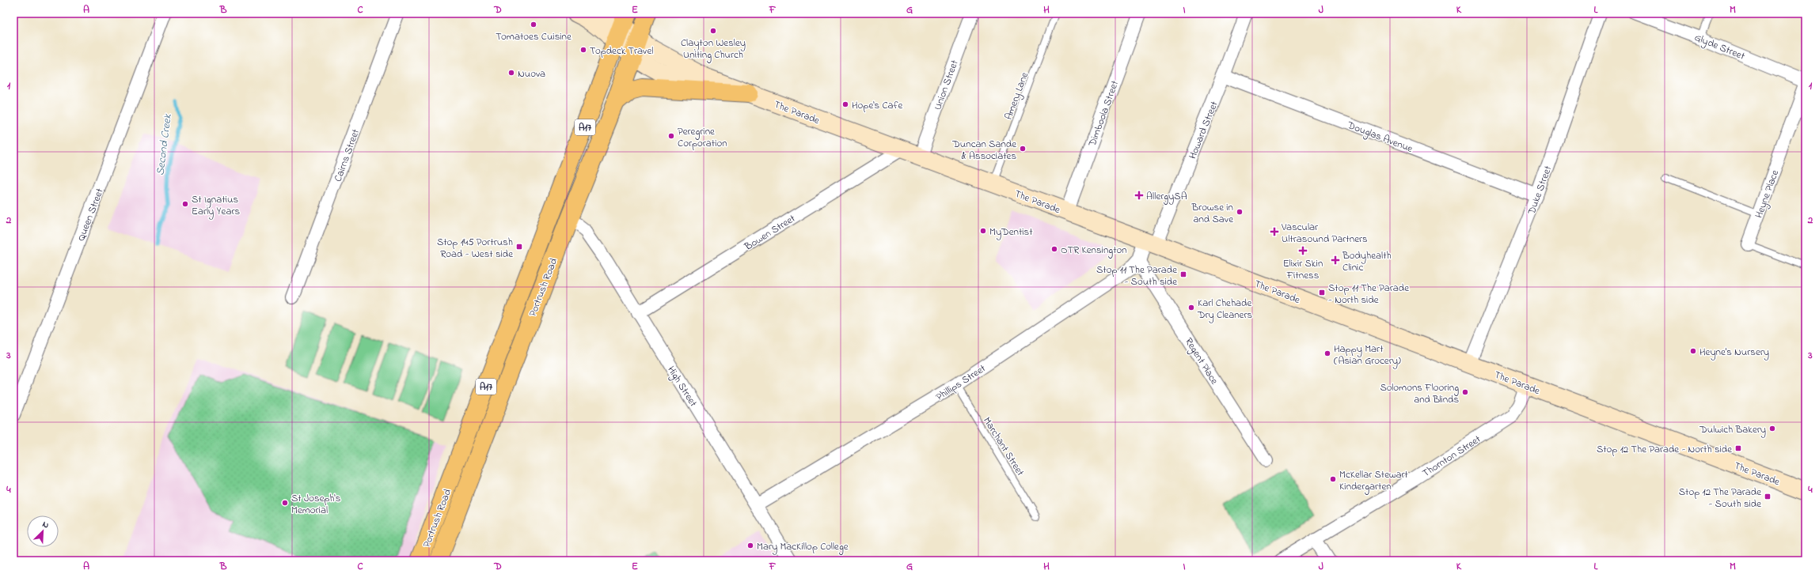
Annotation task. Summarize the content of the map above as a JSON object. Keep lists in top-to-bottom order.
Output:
{
  "streets": {
    "highway": ["A17", "Portrush Road"],
    "main road": ["The Parade"],
    "street": [
      "Glyde Street",
      "Union Street",
      "Dimboola Street",
      "Howard Street",
      "Douglas Avenue",
      "Cairns Street",
      "Duke Street",
      "Heyne Place",
      "Queen Street",
      "Bowen Street",
      "Regent Place",
      "Phillips Street",
      "High Street",
      "Thornton Street"
    ],
    "lane": ["Amery Lane", "Marchant Street"]
  },
  "crossings": [
    ["Union Street", "The Parade"],
    ["Amery Lane", "The Parade"],
    ["The Parade", "Dimboola Street"],
    ["The Parade", "Howard Street"],
    ["The Parade", "Duke Street"],
    ["The Parade", "Bowen Street"],
    ["The Parade", "Portrush Road"],
    ["The Parade", "Thornton Street"],
    ["Howard Street", "Douglas Avenue"],
    ["Douglas Avenue", "Duke Street"],
    ["Bowen Street", "High Street"],
    ["Portrush Road", "High Street"],
    ["Regent Place", "Phillips Street"],
    ["Phillips Street", "High Street"],
    ["Phillips Street", "Marchant Street"]
  ],
  "water": ["Second Creek"],
  "places": {
    "other": [
      "Tomatoes Cuisine",
      "Clayton Wesley Uniting Church",
      "Topdeck Travel",
      "Nuova",
      "Hope's Cafe",
      "Peregrine Corporation",
      "Duncan Sande & Associates",
      "St Ignatius Early Years",
      "Browse in and Save",
      "MyDentist",
      "OTR Kensington",
      "Karl Chehade Dry Cleaners",
      "Heyne's Nursery",
      "Happy Mart (Asian Grocery)",
      "Solomons Flooring and Blinds",
      "Dulwich Bakery",
      "McKellar Stewart Kindergarten",
      "St Joseph's Memorial",
      "Mary MacKillop College"
    ],
    "health": [
      "AllergySA",
      "Vascular Ultrasound Partners",
      "Elixir Skin Fitness",
      "Bodyhealth Clinic"
    ],
    "transit": [
      "Stop 145 Portrush Road - West side",
      "Stop 11 The Parade - South side",
      "Stop 11 The Parade - North side",
      "Stop 12 The Parade - North side",
      "Stop 12 The Parade - South side"
    ]
  },
  "north": "top right",
  "grid": {
    "columns": [
      "A",
      "B",
      "C",
      "D",
      "E",
      "F",
      "G",
      "H",
      "I",
      "J",
      "K",
      "L",
      "M"
    ],
    "rows": [
      "1",
      "2",
      "3",
      "4"
    ]
  }
}
